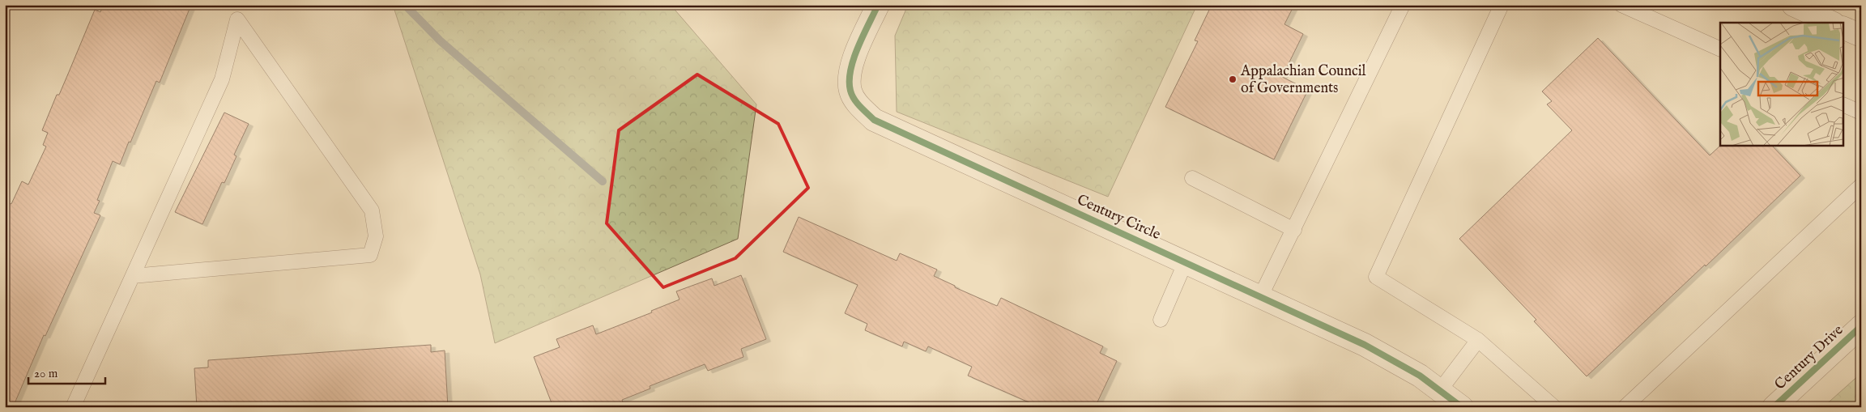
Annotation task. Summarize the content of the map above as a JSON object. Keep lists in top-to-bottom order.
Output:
{
  "streets": {
    "street": ["Century Circle", "Century Drive"]
  },
  "places": ["Appalachian Council of Governments"],
  "scale_bar": "20 m"
}
